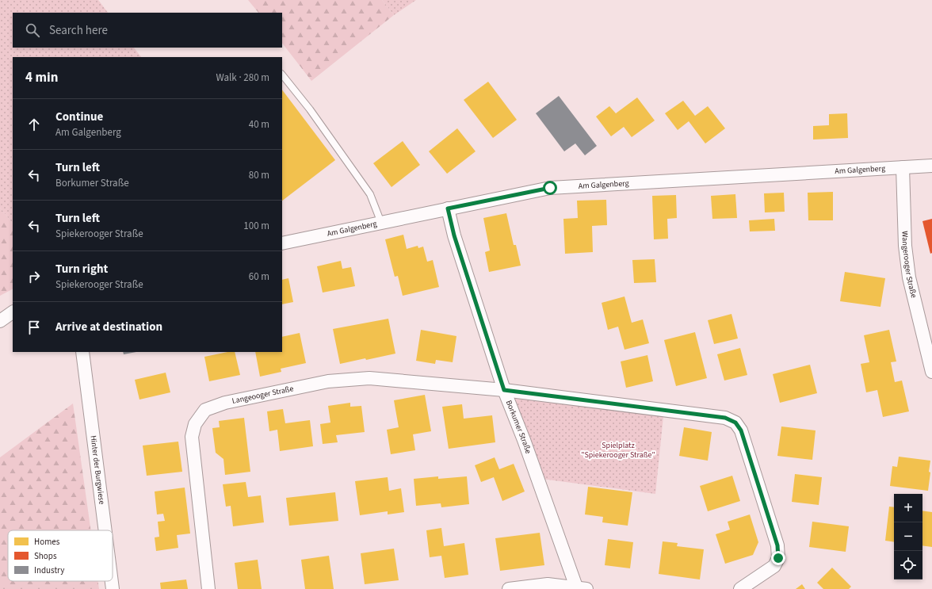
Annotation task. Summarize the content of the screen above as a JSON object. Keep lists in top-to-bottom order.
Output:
{
  "streets": {
    "street": [
      "Am Galgenberg",
      "Wangerooger Straße",
      "Langeooger Straße",
      "Borkumer Straße",
      "Hinter der Burgwiese"
    ]
  },
  "crossings": [
    ["Am Galgenberg", "Wangerooger Straße"],
    ["Am Galgenberg", "Borkumer Straße"],
    ["Langeooger Straße", "Borkumer Straße"]
  ],
  "parks": ["Spielplatz \"Spiekerooger Straße\""],
  "legend": ["Homes", "Shops", "Industry"],
  "page": {
    "search": "Search here",
    "heading": ["4 min", "Walk · 280 m"],
    "list": [
      ["Continue", "Am Galgenberg", "40 m"],
      ["Turn left", "Borkumer Straße", "80 m"],
      ["Turn left", "Spiekerooger Straße", "100 m"],
      ["Turn right", "Spiekerooger Straße", "60 m"],
      "Arrive at destination"
    ],
    "map_buttons": ["+", "−"]
  }
}
